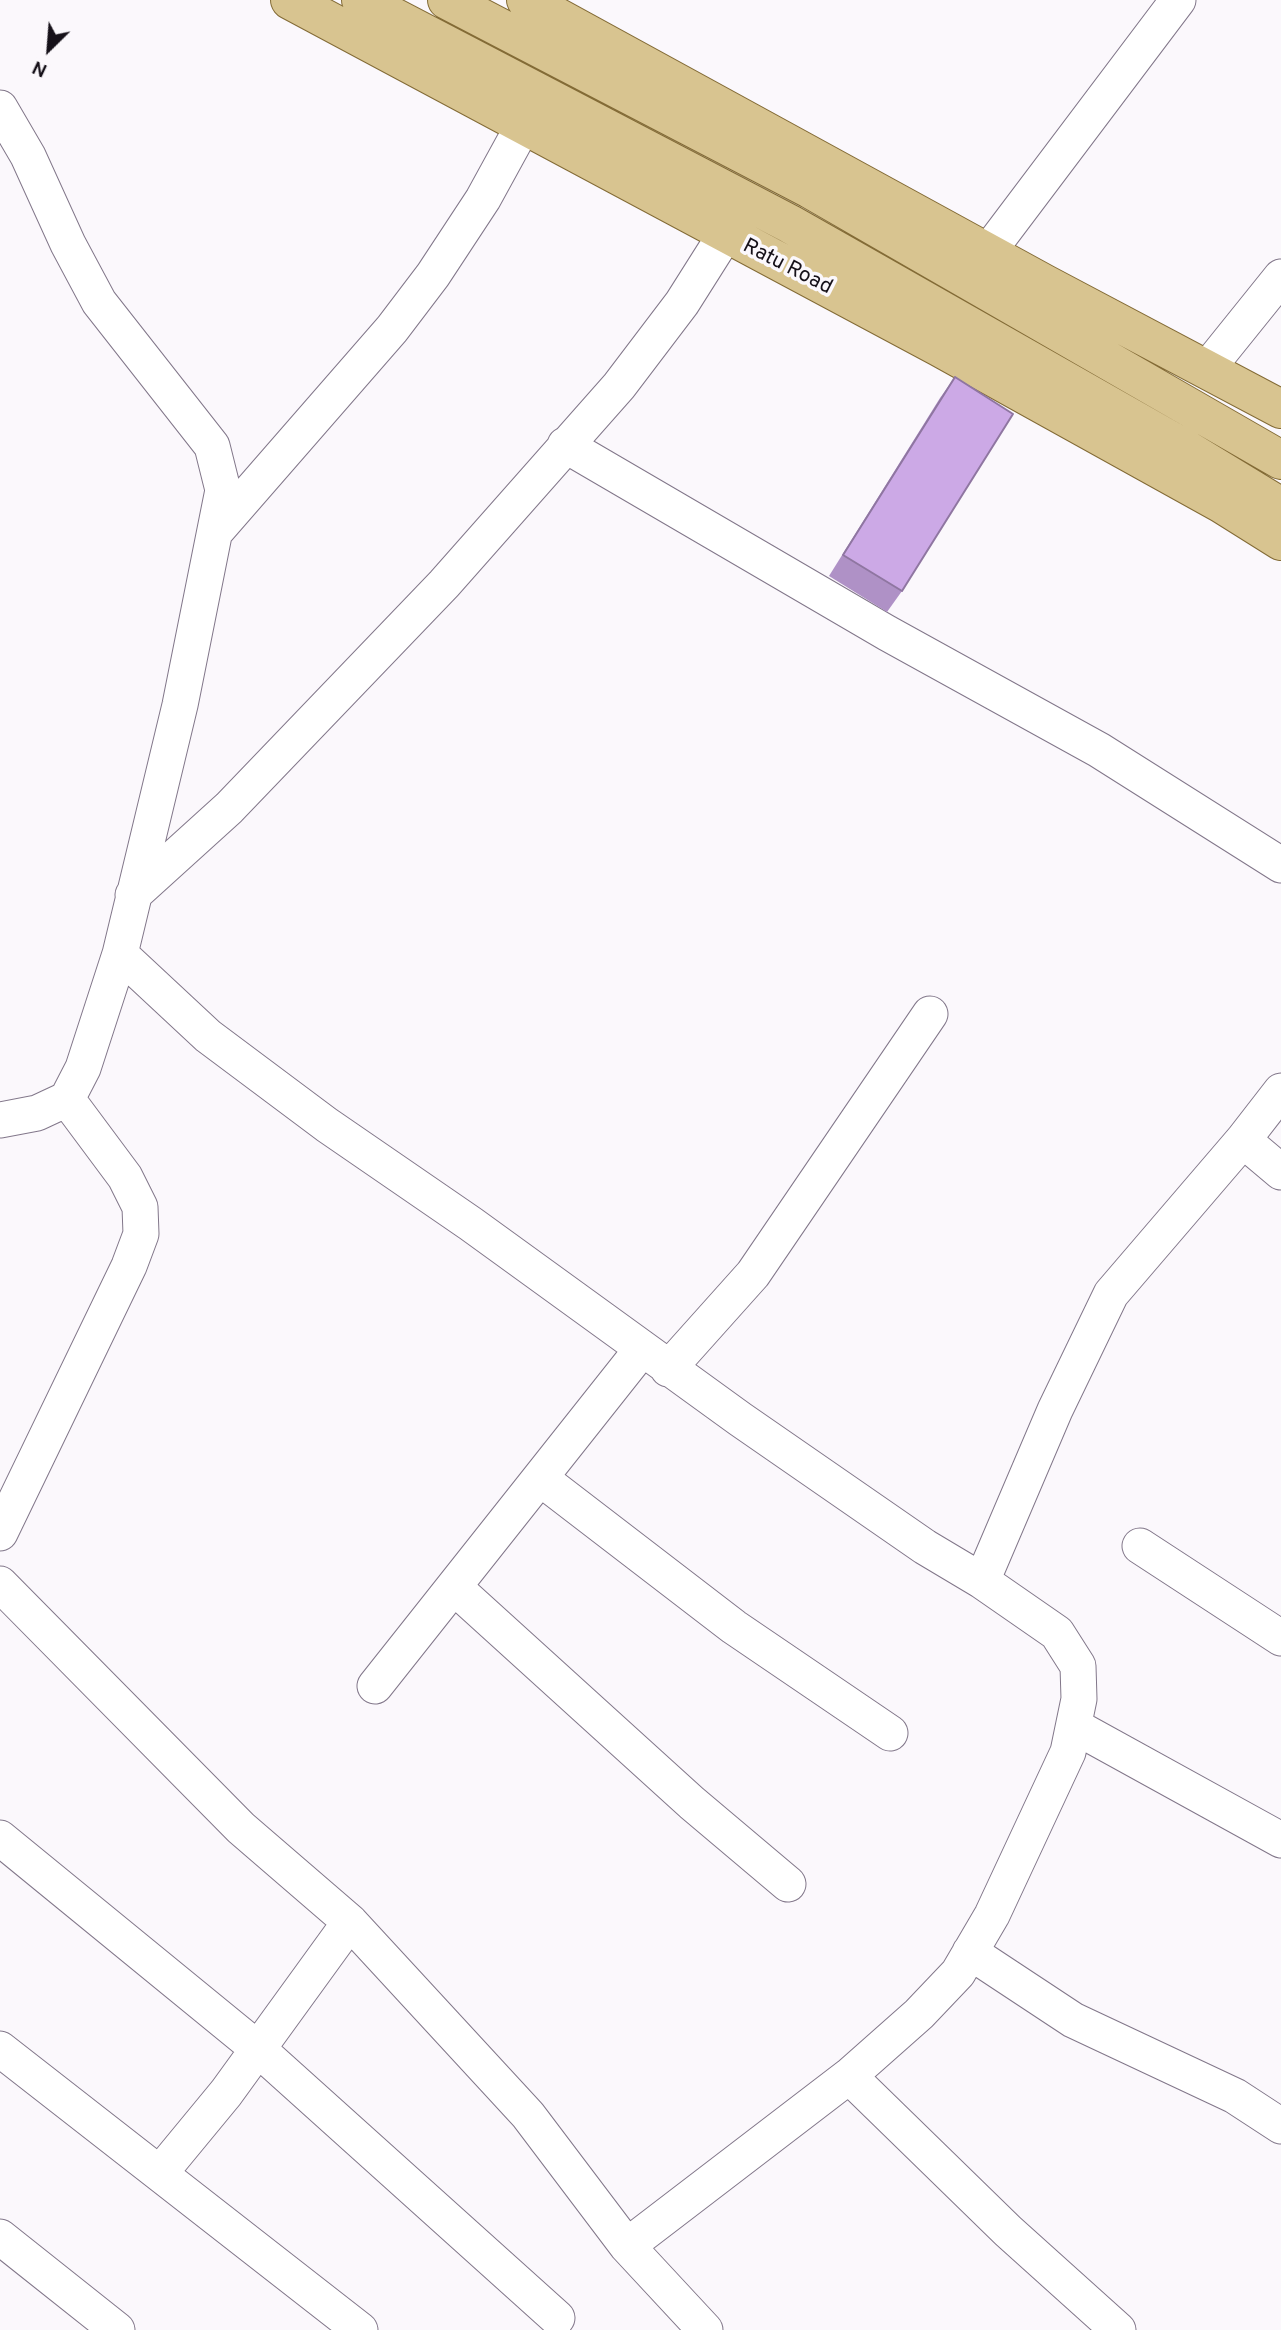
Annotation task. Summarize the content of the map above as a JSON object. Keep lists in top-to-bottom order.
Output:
{
  "streets": {
    "main road": ["Ratu Road"]
  },
  "north": "bottom left"
}
